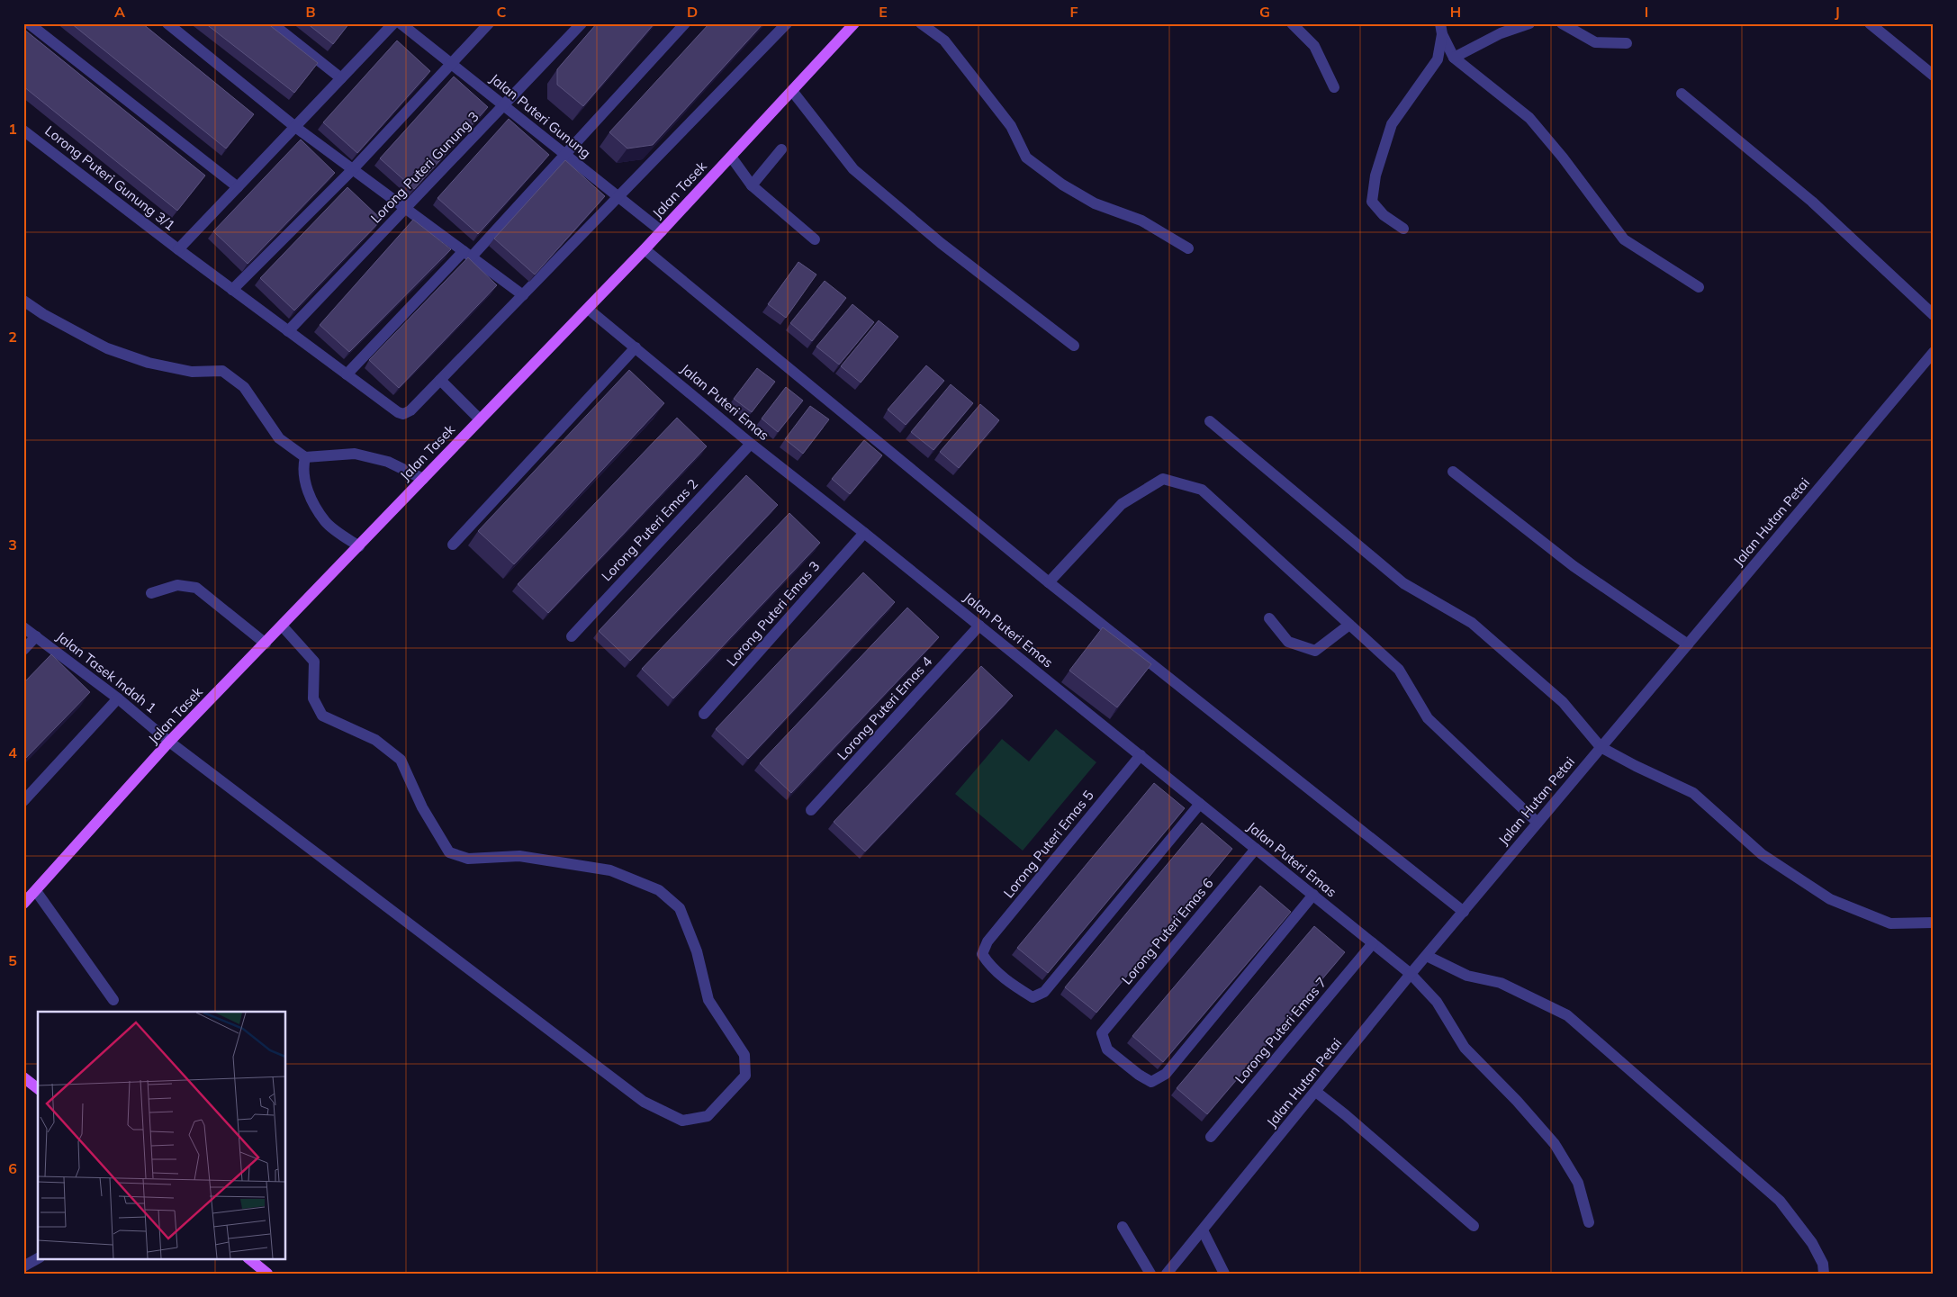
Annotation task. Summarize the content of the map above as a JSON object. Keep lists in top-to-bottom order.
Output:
{
  "streets": {
    "main road": ["Jalan Tasek"],
    "street": [
      "Jalan Puteri Gunung",
      "Lorong Puteri Gunung 3",
      "Lorong Puteri Gunung 3/1",
      "Jalan Puteri Emas",
      "Jalan Hutan Petai",
      "Lorong Puteri Emas 2",
      "Lorong Puteri Emas 3",
      "Jalan Tasek Indah 1",
      "Lorong Puteri Emas 4",
      "Lorong Puteri Emas 5",
      "Lorong Puteri Emas 6",
      "Lorong Puteri Emas 7"
    ]
  },
  "crossings": [
    ["Jalan Puteri Gunung", "Lorong Puteri Gunung 3"],
    ["Jalan Puteri Gunung", "Jalan Tasek"],
    ["Lorong Puteri Gunung 3", "Lorong Puteri Gunung 3/1"],
    ["Jalan Tasek", "Jalan Puteri Emas"],
    ["Jalan Tasek", "Jalan Tasek Indah 1"],
    ["Jalan Puteri Emas", "Jalan Hutan Petai"],
    ["Jalan Puteri Emas", "Lorong Puteri Emas 2"],
    ["Jalan Puteri Emas", "Lorong Puteri Emas 3"],
    ["Jalan Puteri Emas", "Lorong Puteri Emas 4"],
    ["Jalan Puteri Emas", "Lorong Puteri Emas 5"],
    ["Jalan Puteri Emas", "Lorong Puteri Emas 6"],
    ["Jalan Puteri Emas", "Lorong Puteri Emas 7"]
  ],
  "grid": {
    "columns": [
      "A",
      "B",
      "C",
      "D",
      "E",
      "F",
      "G",
      "H",
      "I",
      "J"
    ],
    "rows": [
      "1",
      "2",
      "3",
      "4",
      "5",
      "6"
    ]
  }
}
